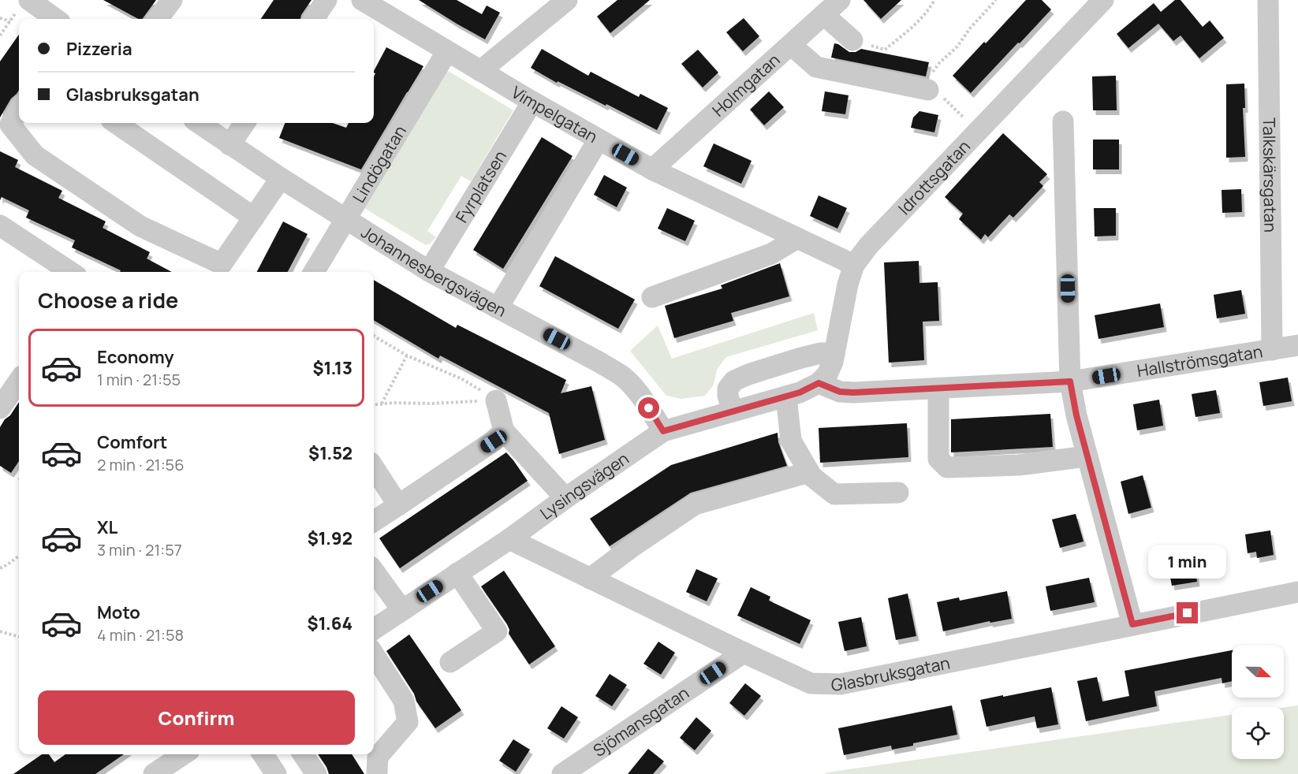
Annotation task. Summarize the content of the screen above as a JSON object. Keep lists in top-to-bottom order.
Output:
{
  "streets": {
    "street": [
      "Holmgatan",
      "Vimpelgatan",
      "Lindögatan",
      "Talkskärsgatan",
      "Idrottsgatan",
      "Fyrplatsen",
      "Johannesbergsvägen",
      "Hallströmsgatan",
      "Lysingsvägen",
      "Glasbruksgatan",
      "Sjömansgatan"
    ]
  },
  "crossings": [
    ["Holmgatan", "Vimpelgatan"],
    ["Vimpelgatan", "Lindögatan"],
    ["Vimpelgatan", "Idrottsgatan"],
    ["Vimpelgatan", "Fyrplatsen"],
    ["Lindögatan", "Johannesbergsvägen"],
    ["Talkskärsgatan", "Hallströmsgatan"],
    ["Idrottsgatan", "Hallströmsgatan"],
    ["Idrottsgatan", "Lysingsvägen"],
    ["Fyrplatsen", "Johannesbergsvägen"],
    ["Johannesbergsvägen", "Lysingsvägen"],
    ["Hallströmsgatan", "Lysingsvägen"],
    ["Lysingsvägen", "Glasbruksgatan"],
    ["Glasbruksgatan", "Sjömansgatan"]
  ],
  "north": "right",
  "page": {
    "banner": ["Pizzeria", "Glasbruksgatan"],
    "heading": "Choose a ride",
    "list": [
      {
        "name": "Economy",
        "note": "1 min · 21:55",
        "value": "$1.13"
      },
      {
        "name": "Comfort",
        "note": "2 min · 21:56",
        "value": "$1.52"
      },
      {
        "name": "XL",
        "note": "3 min · 21:57",
        "value": "$1.92"
      },
      {
        "name": "Moto",
        "note": "4 min · 21:58",
        "value": "$1.64"
      }
    ],
    "bubble": "1 min",
    "buttons": "Confirm"
  }
}
